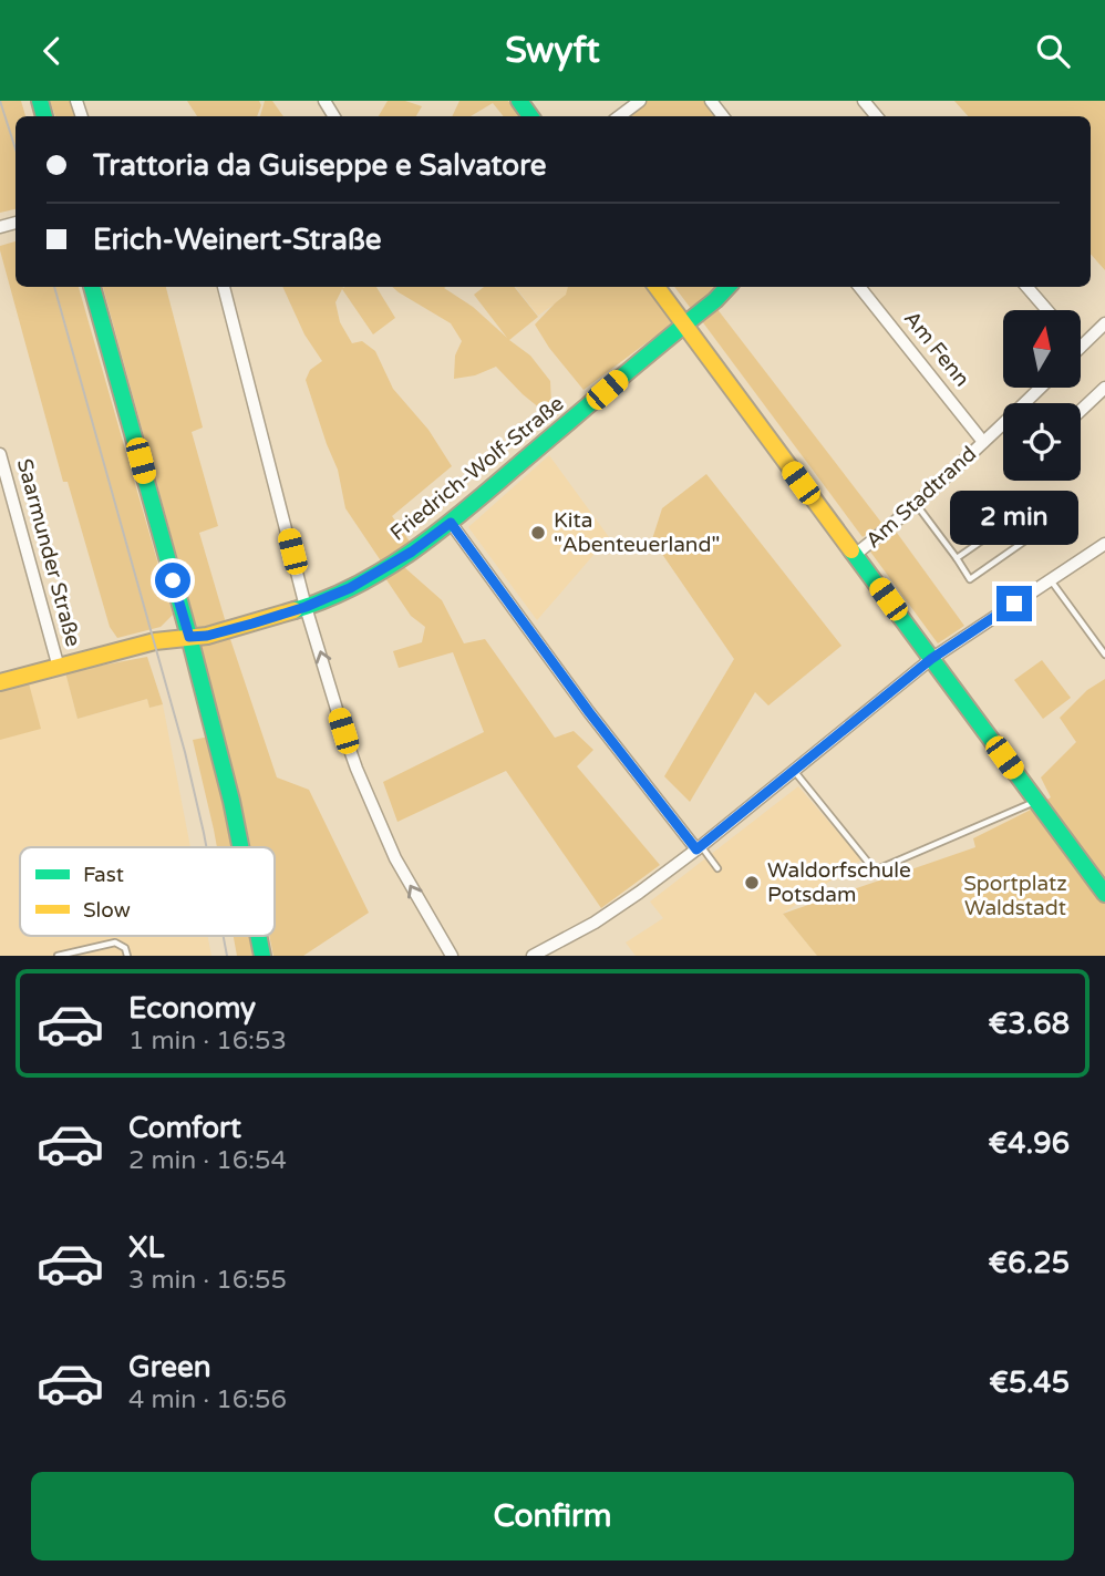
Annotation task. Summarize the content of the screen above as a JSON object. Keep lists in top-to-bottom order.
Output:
{
  "streets": {
    "street": [
      "Am Fenn",
      "Friedrich-Wolf-Straße",
      "Am Stadtrand",
      "Saarmunder Straße"
    ]
  },
  "crossings": [
    ["Am Fenn", "Am Stadtrand"],
    ["Friedrich-Wolf-Straße", "Saarmunder Straße"]
  ],
  "parks": ["Sportplatz Waldstadt"],
  "places": ["Kita \"Abenteuerland\"", "Waldorfschule Potsdam"],
  "legend": ["Fast", "Slow"],
  "north": "top",
  "page": {
    "header": "Swyft",
    "banner": ["Trattoria da Guiseppe e Salvatore", "Erich-Weinert-Straße"],
    "bubble": "2 min",
    "list": [
      {
        "name": "Economy",
        "note": "1 min · 16:53",
        "value": "€3.68"
      },
      {
        "name": "Comfort",
        "note": "2 min · 16:54",
        "value": "€4.96"
      },
      {
        "name": "XL",
        "note": "3 min · 16:55",
        "value": "€6.25"
      },
      {
        "name": "Green",
        "note": "4 min · 16:56",
        "value": "€5.45"
      }
    ],
    "buttons": "Confirm"
  }
}
